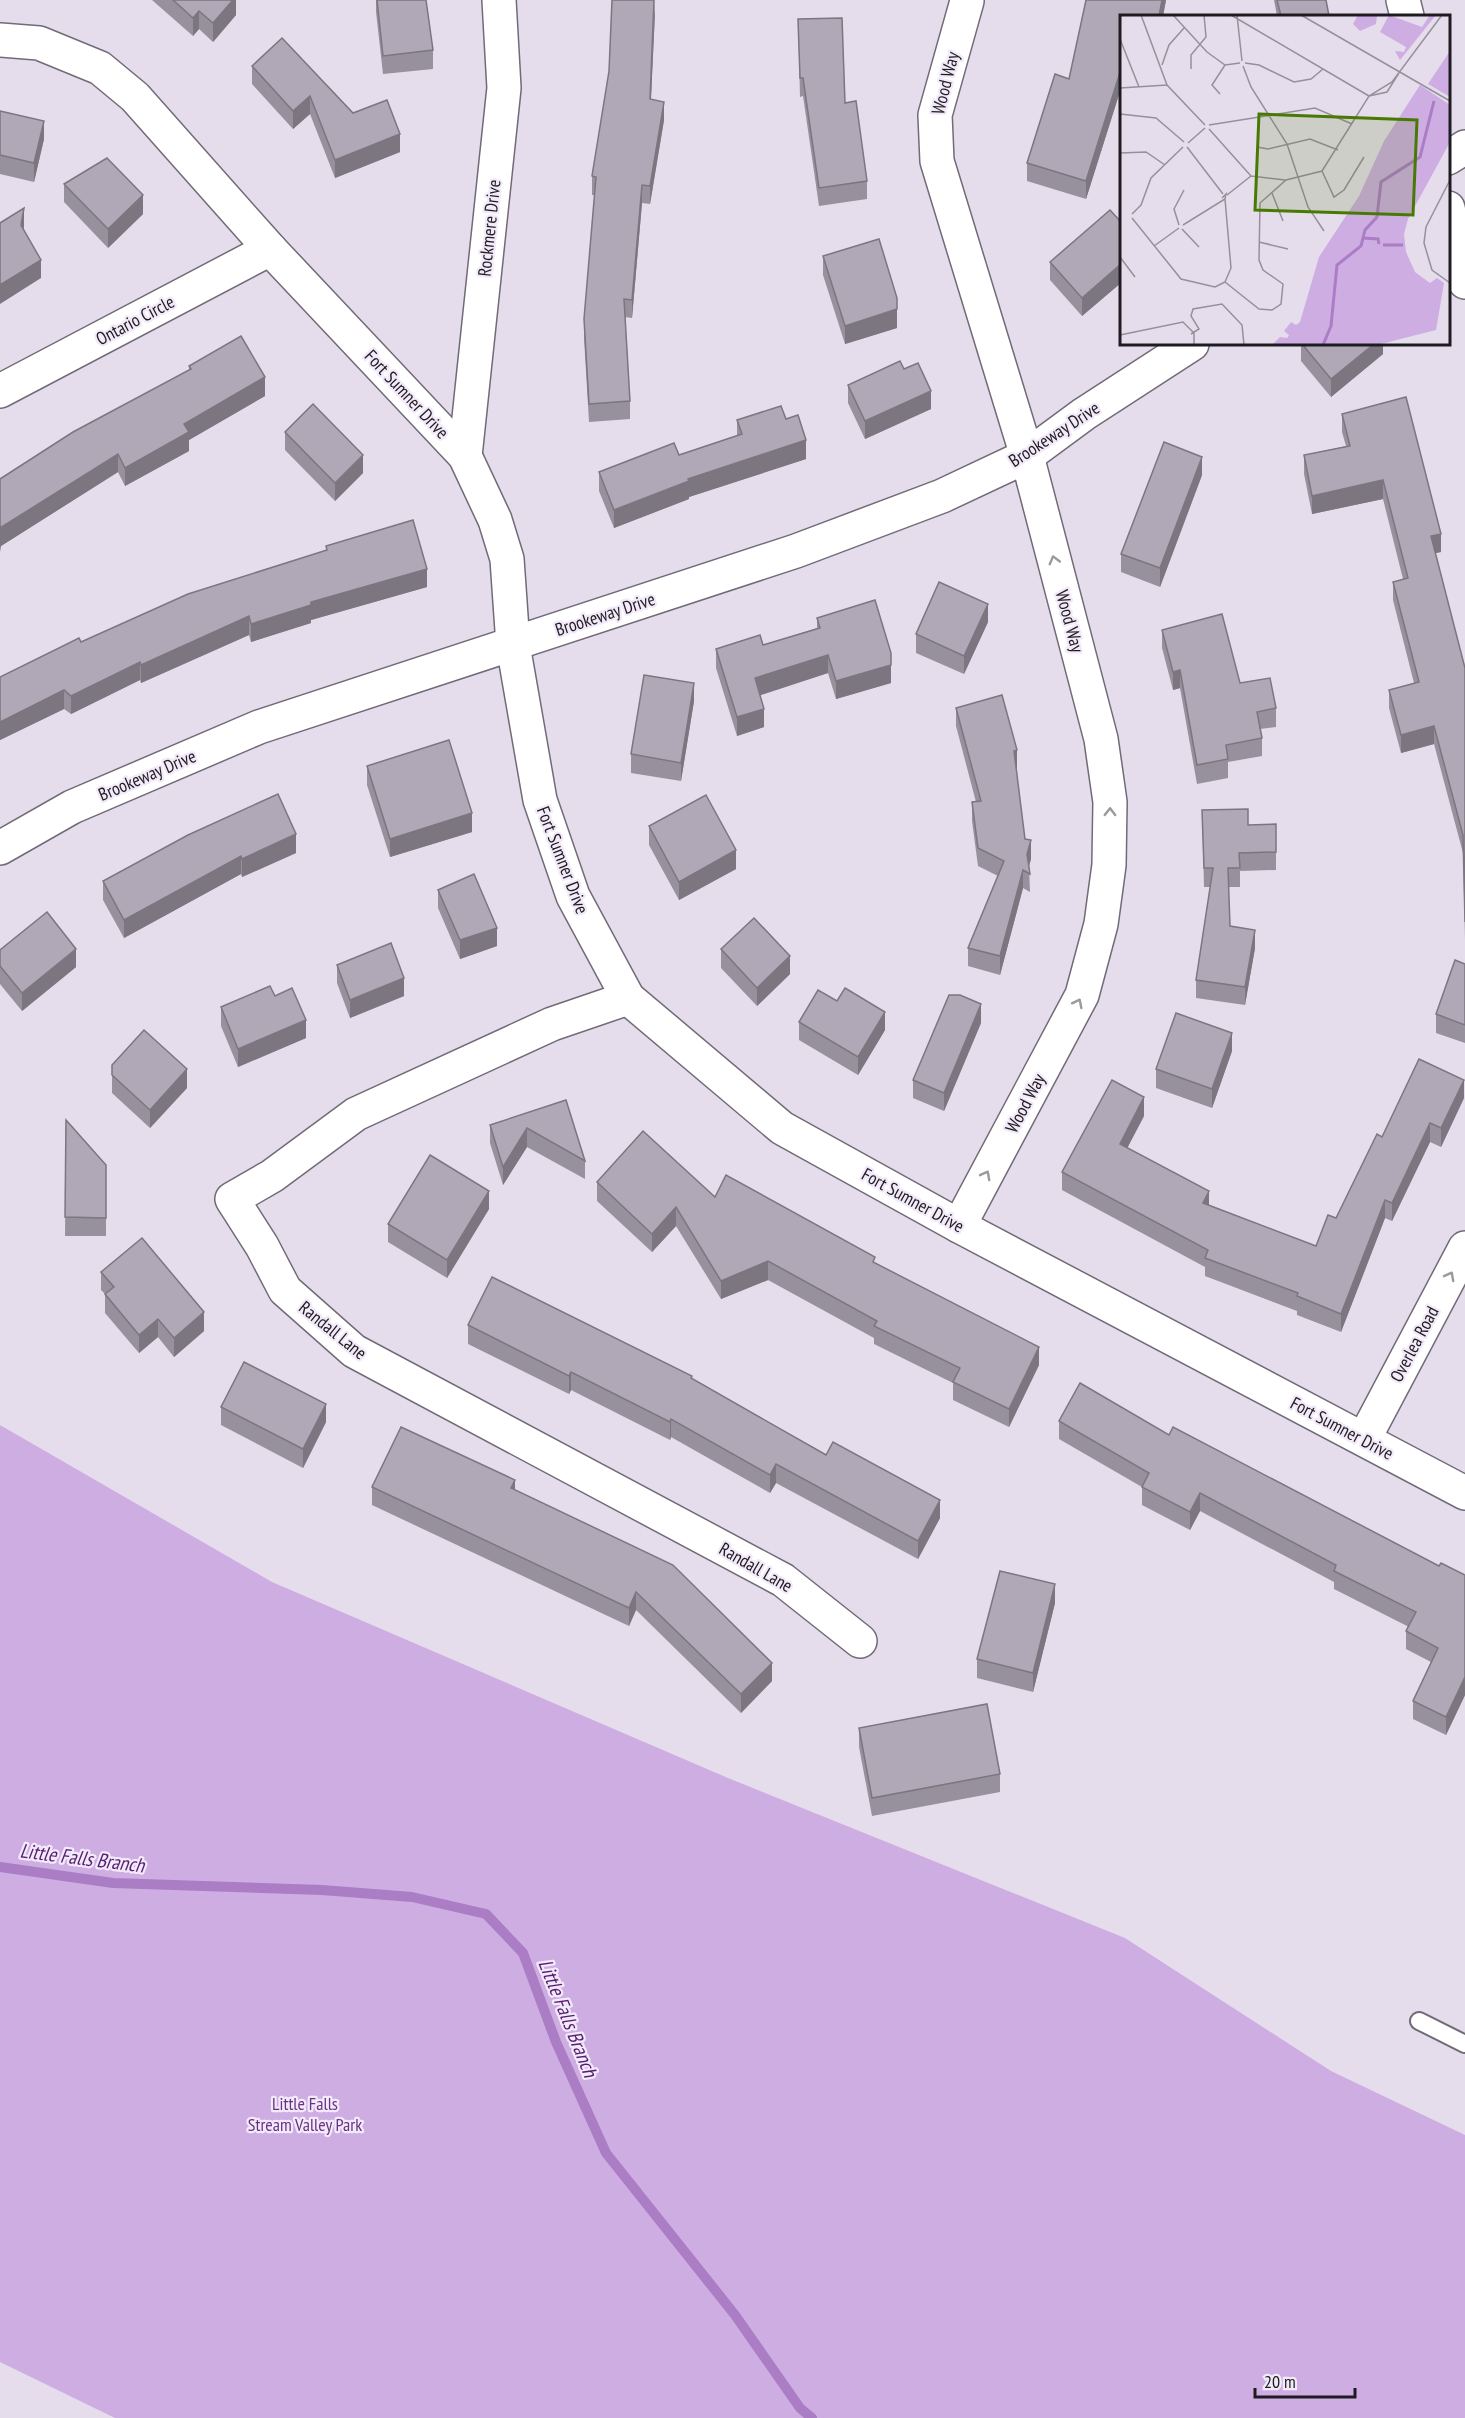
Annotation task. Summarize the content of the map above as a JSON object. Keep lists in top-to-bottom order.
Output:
{
  "streets": {
    "street": [
      "Wood Way",
      "Rockmere Drive",
      "Ontario Circle",
      "Fort Sumner Drive",
      "Brookeway Drive",
      "Randall Lane",
      "Overlea Road"
    ]
  },
  "crossings": [
    ["Wood Way", "Fort Sumner Drive"],
    ["Wood Way", "Brookeway Drive"],
    ["Rockmere Drive", "Fort Sumner Drive"],
    ["Ontario Circle", "Fort Sumner Drive"],
    ["Fort Sumner Drive", "Brookeway Drive"],
    ["Fort Sumner Drive", "Randall Lane"],
    ["Fort Sumner Drive", "Overlea Road"]
  ],
  "one_way": ["Wood Way", "Overlea Road"],
  "water": ["Little Falls Branch"],
  "parks": ["Little Falls Stream Valley Park"],
  "scale_bar": "20 m"
}
